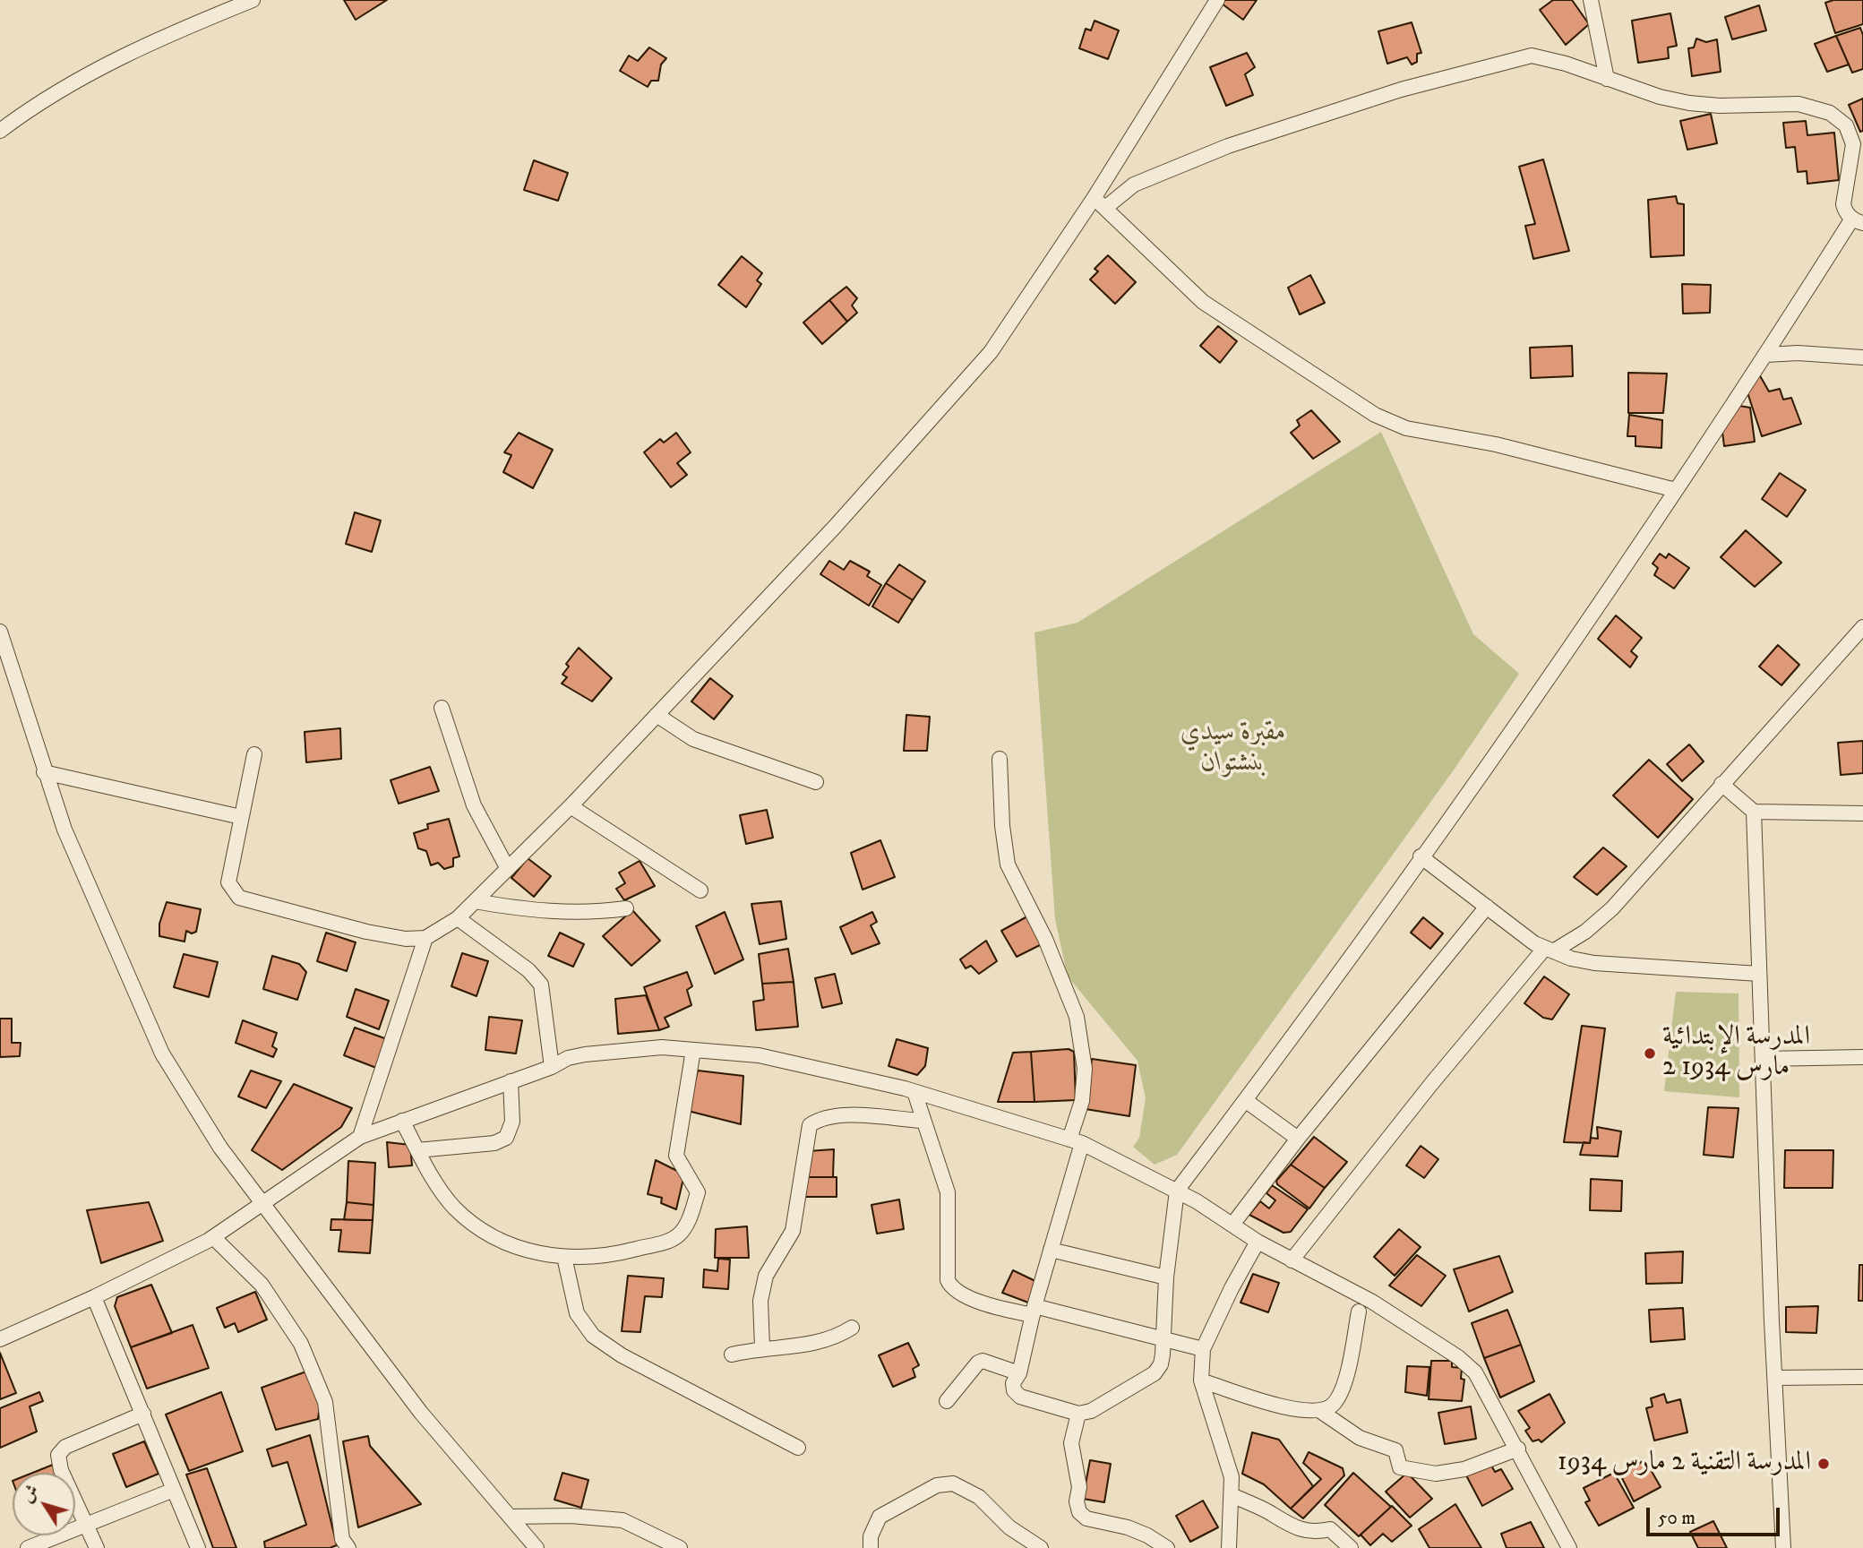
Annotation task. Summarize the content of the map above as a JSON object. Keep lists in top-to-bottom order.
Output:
{
  "parks": ["مقبرة سيدي بنشتوان"],
  "places": ["المدرسة الإبتدائية 2 مارس 1934", "المدرسة التقنية 2 مارس 1934"],
  "scale_bar": "50 m",
  "north": "top left"
}
